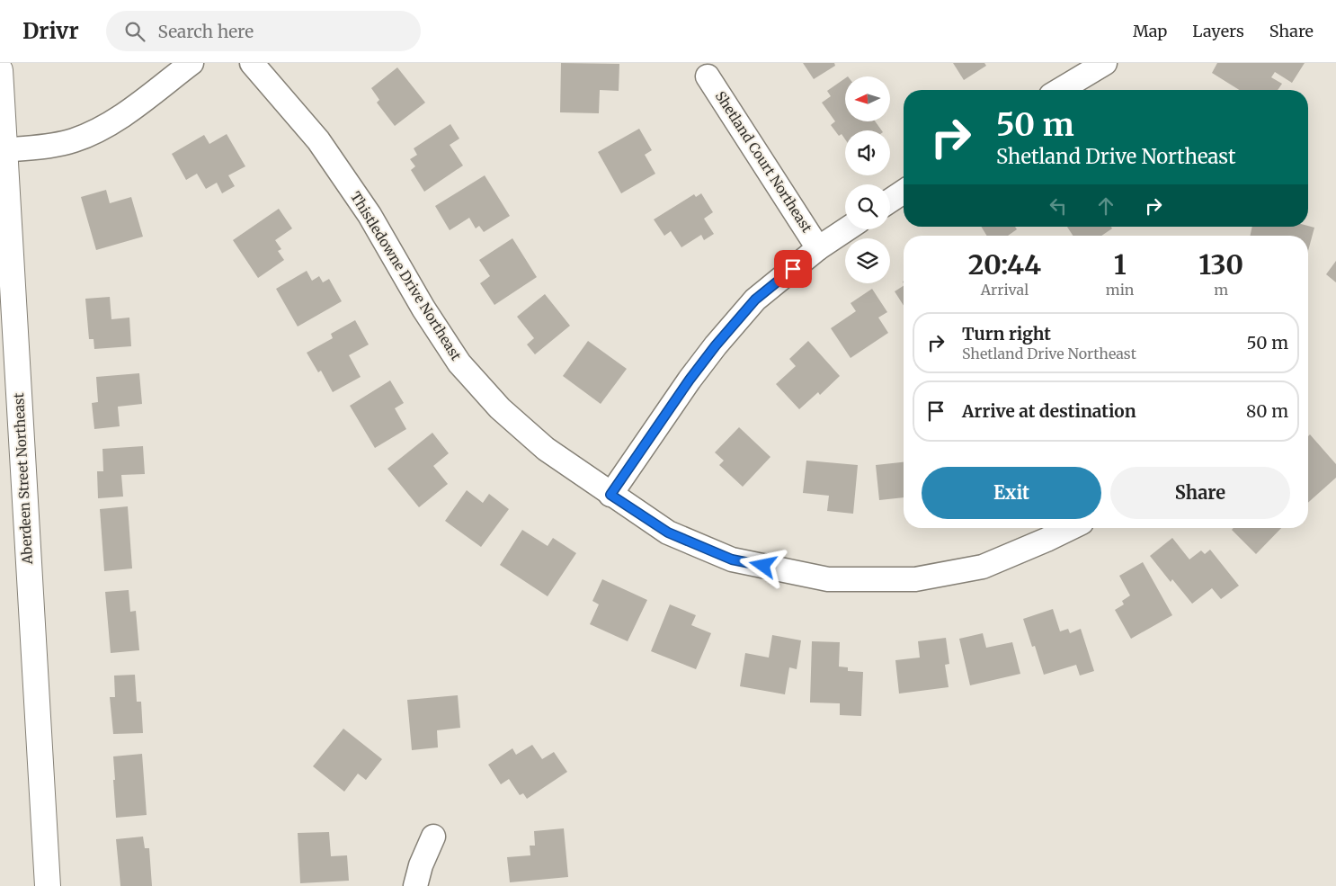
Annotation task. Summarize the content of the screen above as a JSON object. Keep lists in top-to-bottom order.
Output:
{
  "streets": {
    "street": ["Shetland Court Northeast", "Thistledowne Drive Northeast", "Aberdeen Street Northeast"]
  },
  "north": "left",
  "page": {
    "header": "Drivr",
    "search": "Search here",
    "nav": ["Map", "Layers", "Share"],
    "turn": ["50 m", "Shetland Drive Northeast"],
    "eta": [
      "20:44",
      "Arrival",
      "1",
      "min",
      "130",
      "m"
    ],
    "list": [
      {
        "name": "Turn right",
        "note": "Shetland Drive Northeast",
        "value": "50 m"
      },
      {
        "name": "Arrive at destination",
        "value": "80 m"
      }
    ],
    "buttons": ["Exit", "Share"]
  }
}
